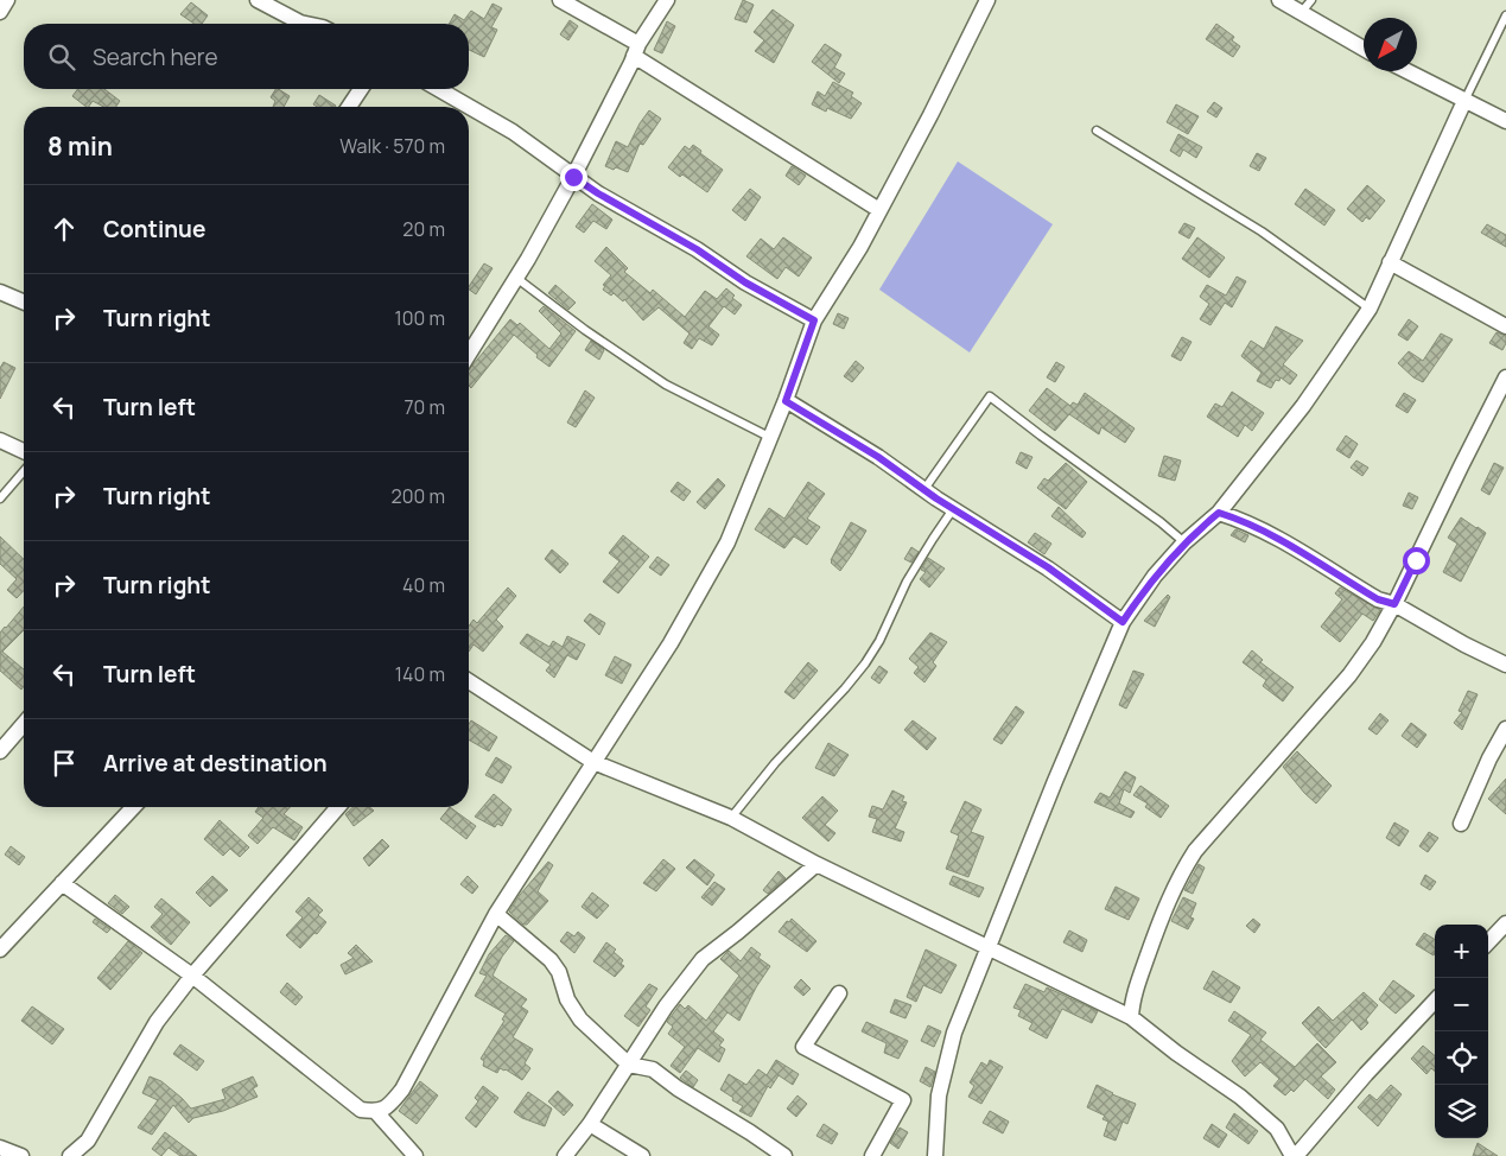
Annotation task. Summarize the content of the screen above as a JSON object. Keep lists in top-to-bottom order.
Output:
{
  "north": "bottom left",
  "page": {
    "search": "Search here",
    "heading": ["8 min", "Walk · 570 m"],
    "list": [
      ["Continue", "20 m"],
      ["Turn right", "100 m"],
      ["Turn left", "70 m"],
      ["Turn right", "200 m"],
      ["Turn right", "40 m"],
      ["Turn left", "140 m"],
      "Arrive at destination"
    ],
    "map_buttons": ["+", "−"]
  }
}
